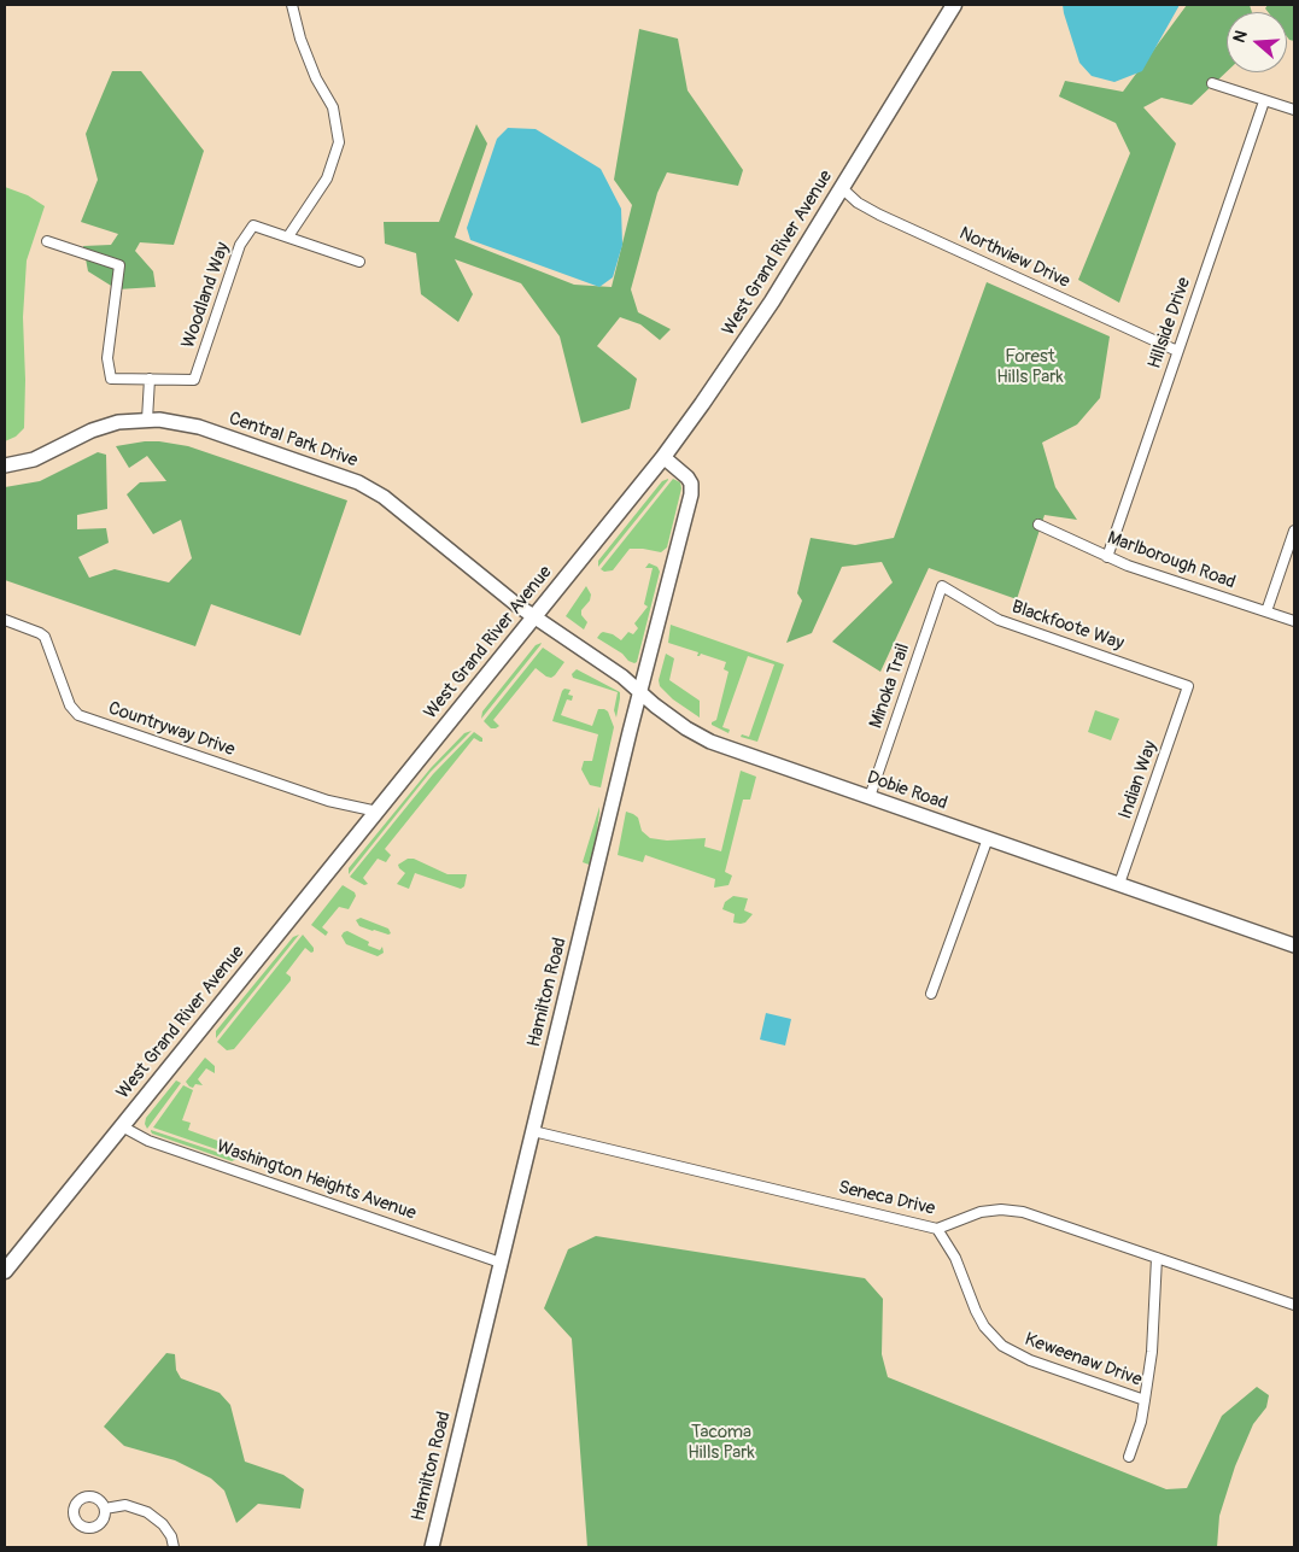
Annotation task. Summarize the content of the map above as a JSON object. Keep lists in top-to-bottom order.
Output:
{
  "streets": {
    "main road": ["West Grand River Avenue"],
    "street": [
      "Northview Drive",
      "Woodland Way",
      "Hillside Drive",
      "Central Park Drive",
      "Marlborough Road",
      "Blackfoote Way",
      "Minoka Trail",
      "Countryway Drive",
      "Indian Way",
      "Dobie Road",
      "Hamilton Road",
      "Washington Heights Avenue",
      "Seneca Drive",
      "Keweenaw Drive"
    ]
  },
  "crossings": [
    ["West Grand River Avenue", "Northview Drive"],
    ["West Grand River Avenue", "Central Park Drive"],
    ["West Grand River Avenue", "Countryway Drive"],
    ["West Grand River Avenue", "Dobie Road"],
    ["West Grand River Avenue", "Hamilton Road"],
    ["West Grand River Avenue", "Washington Heights Avenue"],
    ["Northview Drive", "Hillside Drive"],
    ["Hillside Drive", "Marlborough Road"],
    ["Central Park Drive", "Dobie Road"],
    ["Blackfoote Way", "Minoka Trail"],
    ["Blackfoote Way", "Indian Way"],
    ["Minoka Trail", "Dobie Road"],
    ["Indian Way", "Dobie Road"],
    ["Dobie Road", "Hamilton Road"],
    ["Hamilton Road", "Washington Heights Avenue"],
    ["Hamilton Road", "Seneca Drive"],
    ["Seneca Drive", "Keweenaw Drive"]
  ],
  "parks": ["Forest Hills Park", "Tacoma Hills Park"],
  "north": "left"
}
